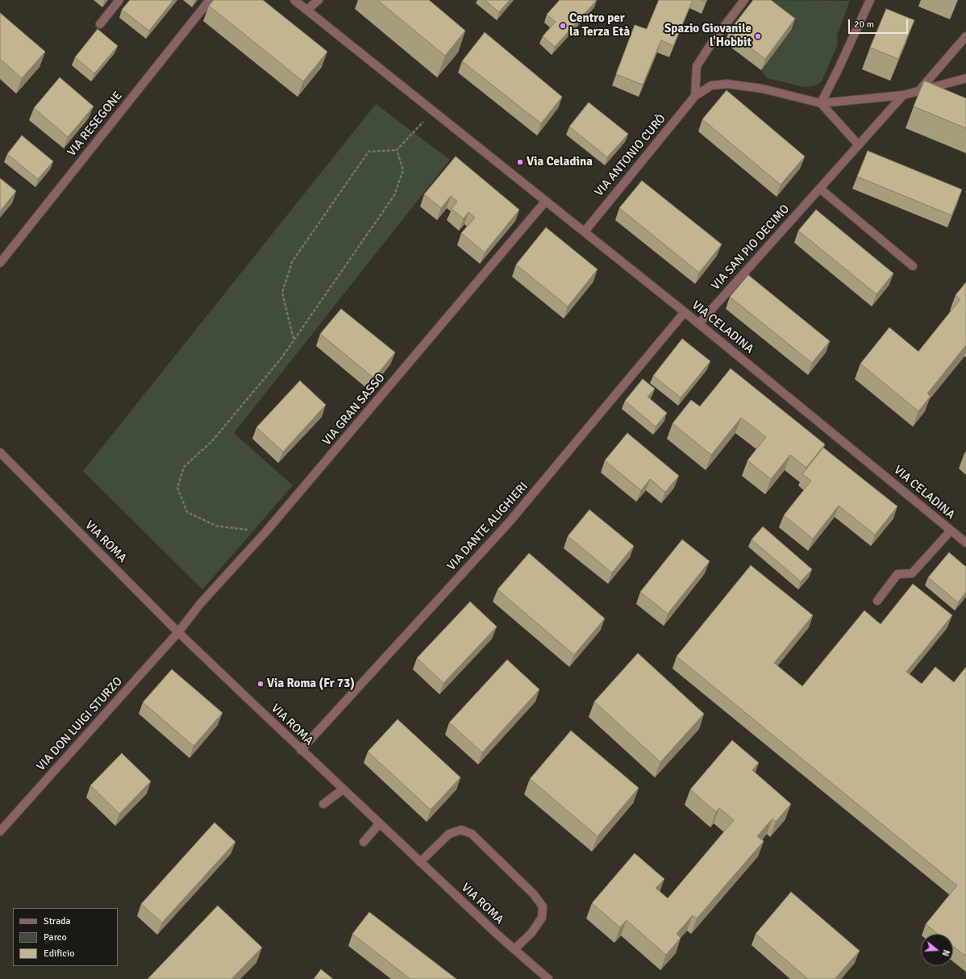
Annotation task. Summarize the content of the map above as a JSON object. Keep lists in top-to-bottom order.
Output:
{
  "streets": {
    "street": [
      "VIA RESEGONE",
      "VIA ANTONIO CURÒ",
      "VIA SAN PIO DECIMO",
      "VIA CELADINA",
      "VIA GRAN SASSO",
      "VIA DANTE ALIGHIERI",
      "VIA ROMA",
      "VIA DON LUIGI STURZO"
    ]
  },
  "crossings": [
    ["VIA ANTONIO CURÒ", "VIA CELADINA"],
    ["VIA SAN PIO DECIMO", "VIA CELADINA"],
    ["VIA CELADINA", "VIA GRAN SASSO"],
    ["VIA CELADINA", "VIA DANTE ALIGHIERI"],
    ["VIA GRAN SASSO", "VIA ROMA"],
    ["VIA GRAN SASSO", "VIA DON LUIGI STURZO"],
    ["VIA DANTE ALIGHIERI", "VIA ROMA"],
    ["VIA ROMA", "VIA DON LUIGI STURZO"]
  ],
  "places": [
    "Centro per la Terza Età",
    "Spazio Giovanile l'Hobbit",
    "Via Celadina",
    "Via Roma (Fr 73)"
  ],
  "legend": ["Strada", "Parco", "Edificio"],
  "scale_bar": "20 m",
  "north": "right"
}
